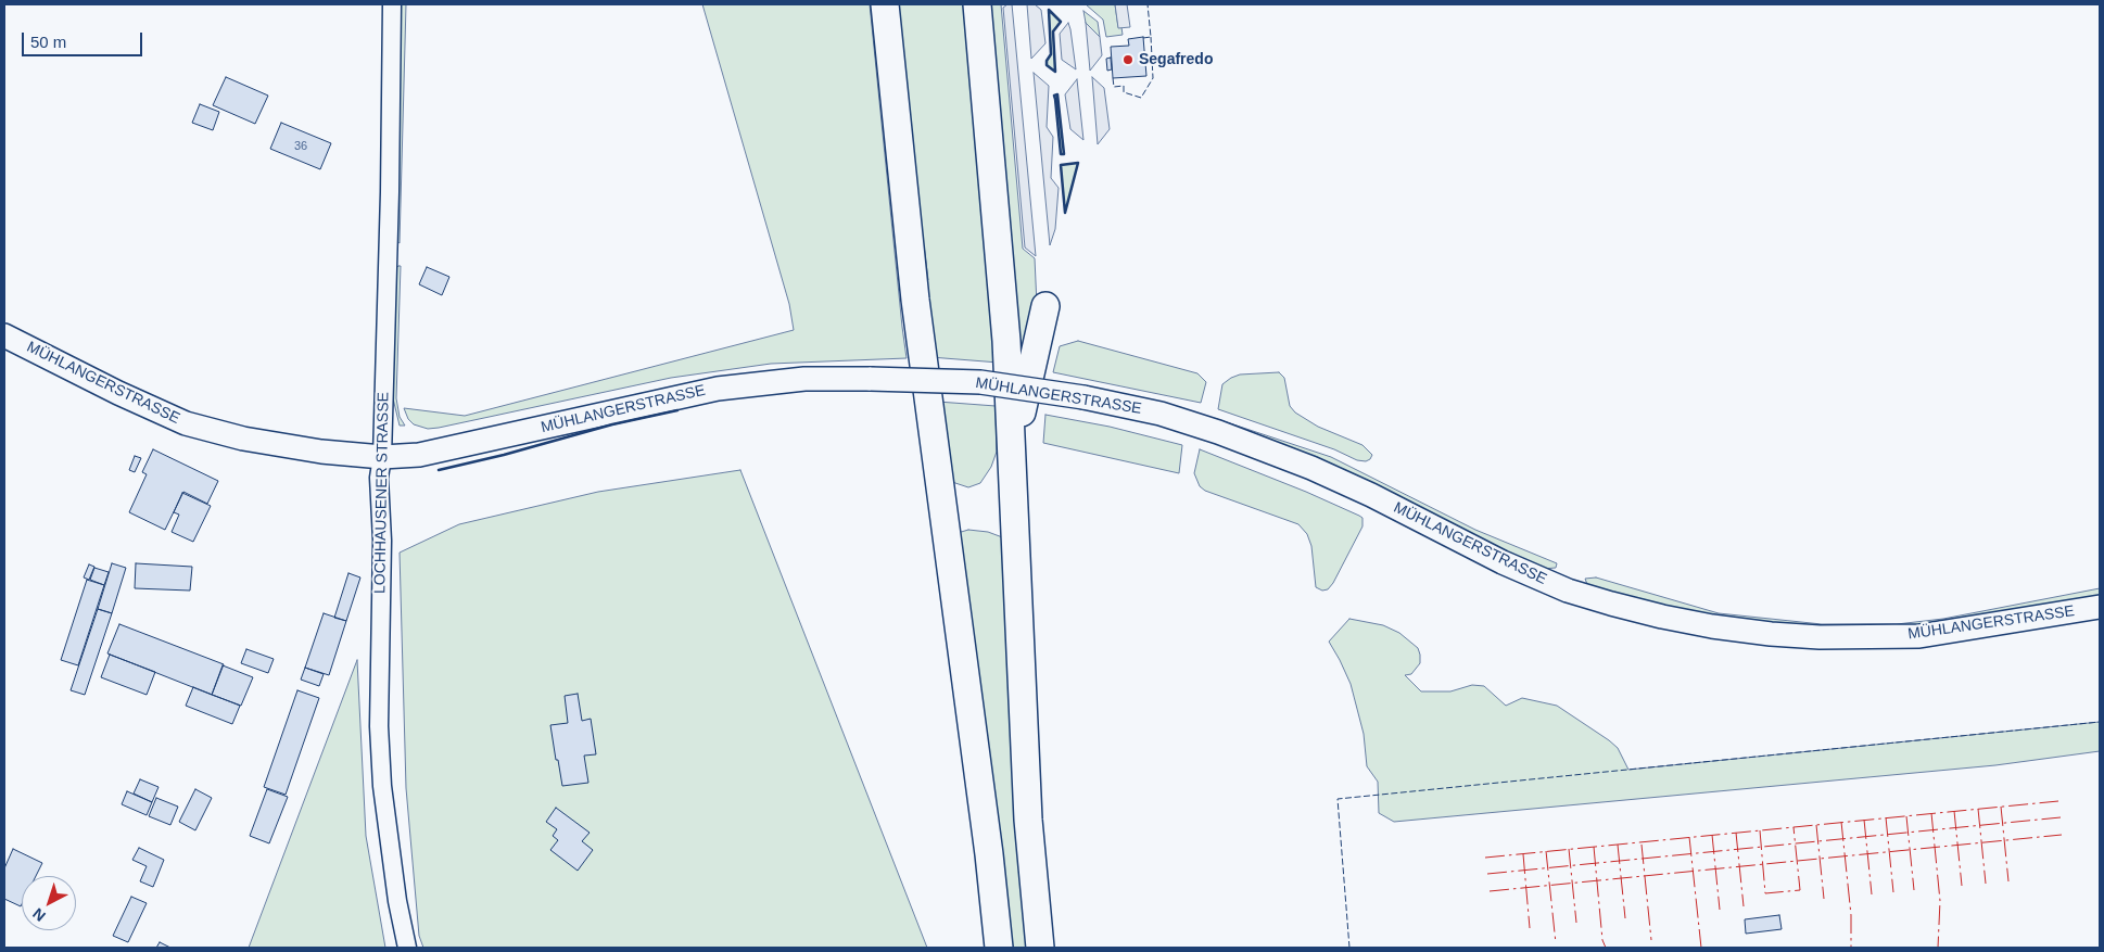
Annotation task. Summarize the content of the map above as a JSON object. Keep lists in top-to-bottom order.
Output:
{
  "streets": {
    "main road": ["MÜHLANGERSTRASSE"],
    "street": ["LOCHHAUSENER STRASSE"]
  },
  "crossings": [
    ["MÜHLANGERSTRASSE", "LOCHHAUSENER STRASSE"]
  ],
  "places": ["Segafredo"],
  "house_numbers": ["36"],
  "scale_bar": "50 m",
  "north": "bottom left"
}
